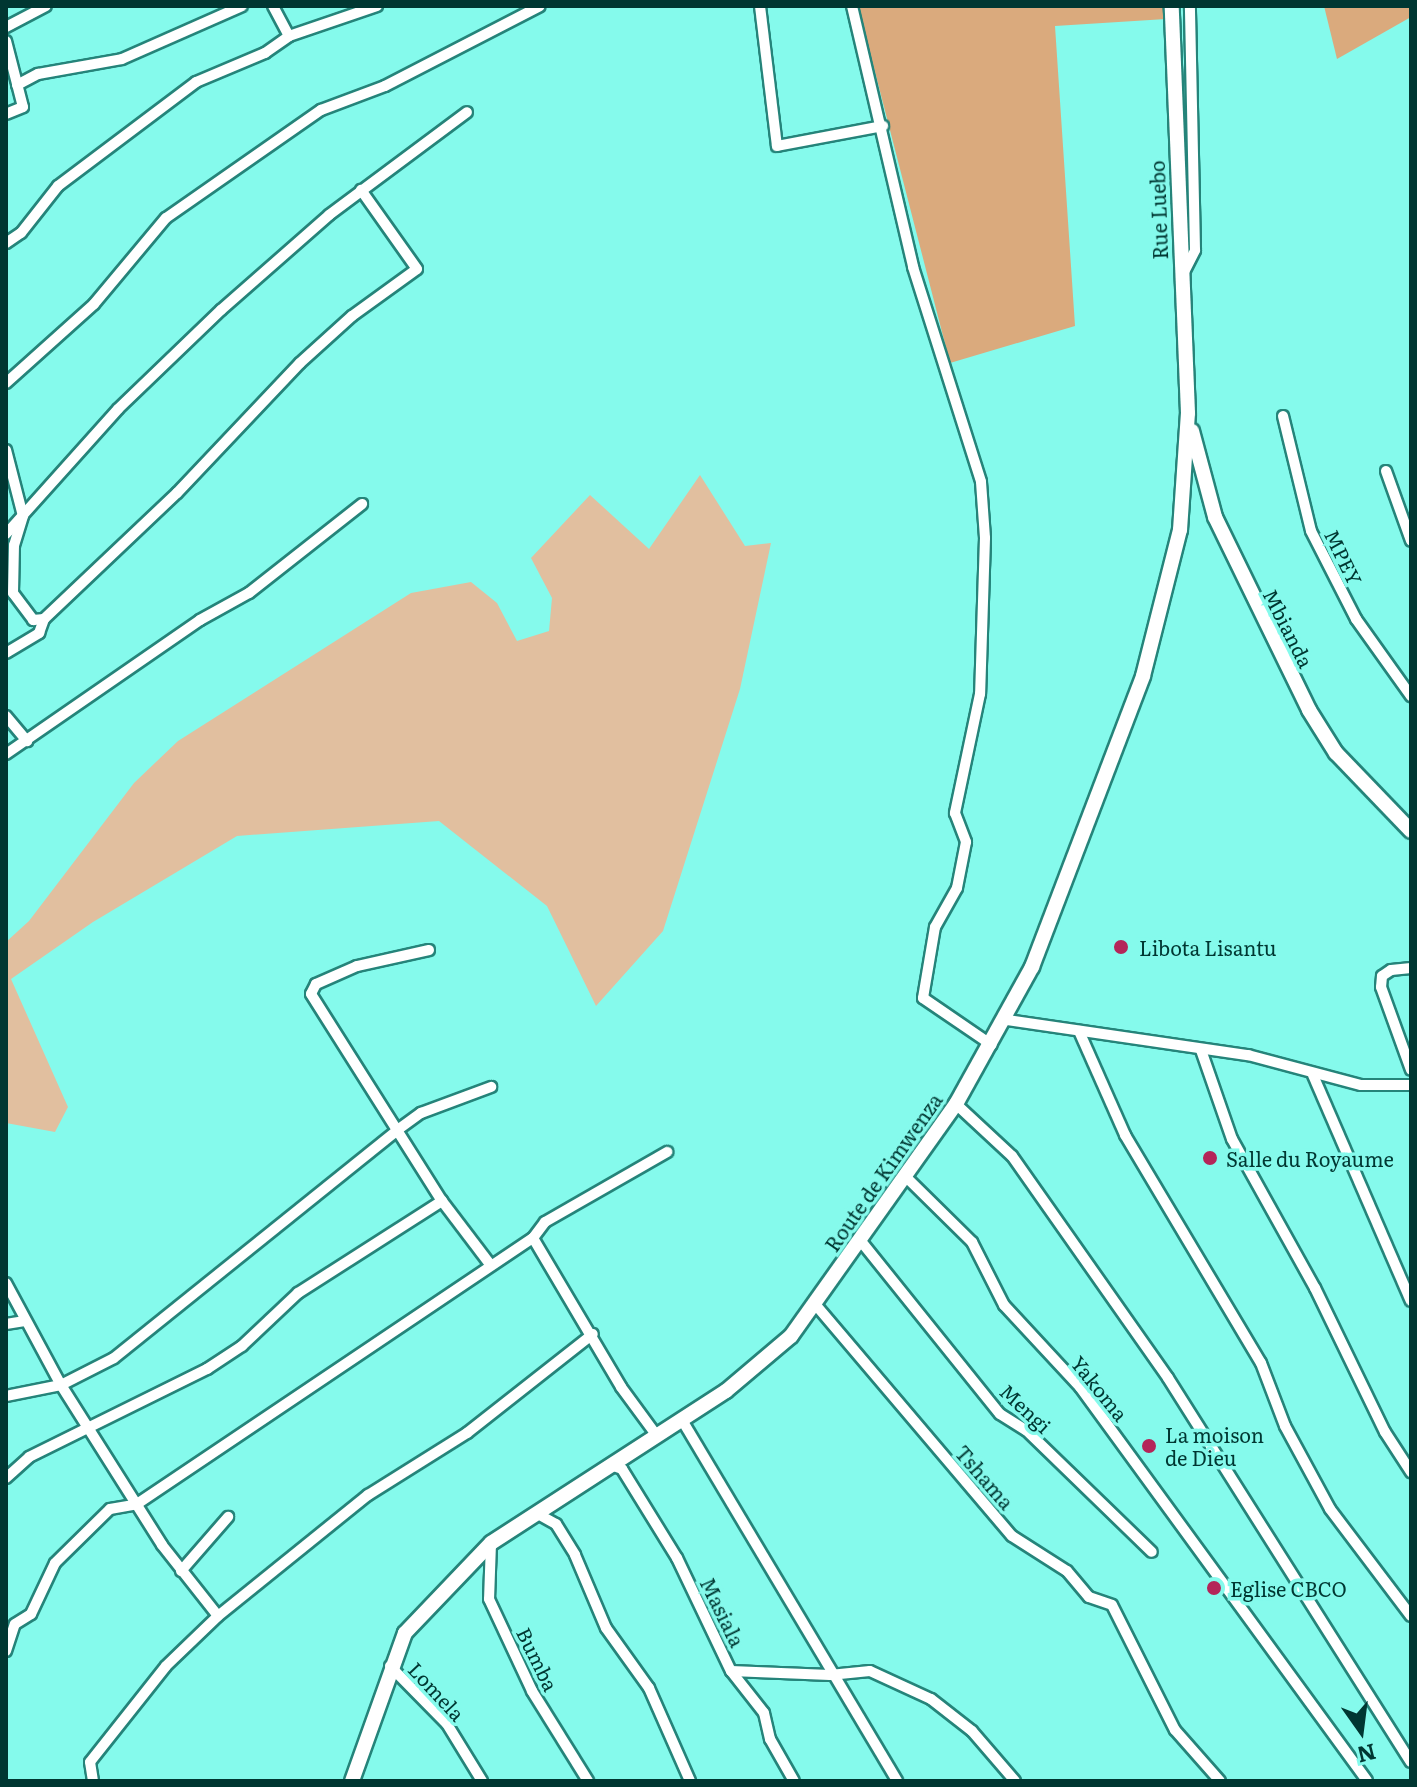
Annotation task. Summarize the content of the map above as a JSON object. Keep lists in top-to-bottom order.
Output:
{
  "streets": {
    "street": [
      "Rue Luebo",
      "MPEY",
      "Mbianda",
      "Route de Kimwenza",
      "Yakoma",
      "Mengi",
      "Tshama",
      "Masiala",
      "Bumba",
      "Lomela"
    ]
  },
  "crossings": [
    ["Rue Luebo", "Mbianda"],
    ["Rue Luebo", "Route de Kimwenza"],
    ["Mbianda", "Route de Kimwenza"],
    ["Route de Kimwenza", "Yakoma"],
    ["Route de Kimwenza", "Mengi"],
    ["Route de Kimwenza", "Tshama"],
    ["Route de Kimwenza", "Masiala"],
    ["Route de Kimwenza", "Bumba"],
    ["Route de Kimwenza", "Lomela"]
  ],
  "places": [
    "Libota Lisantu",
    "Salle du Royaume",
    "La moison de Dieu",
    "Eglise CBCO"
  ],
  "north": "bottom"
}
